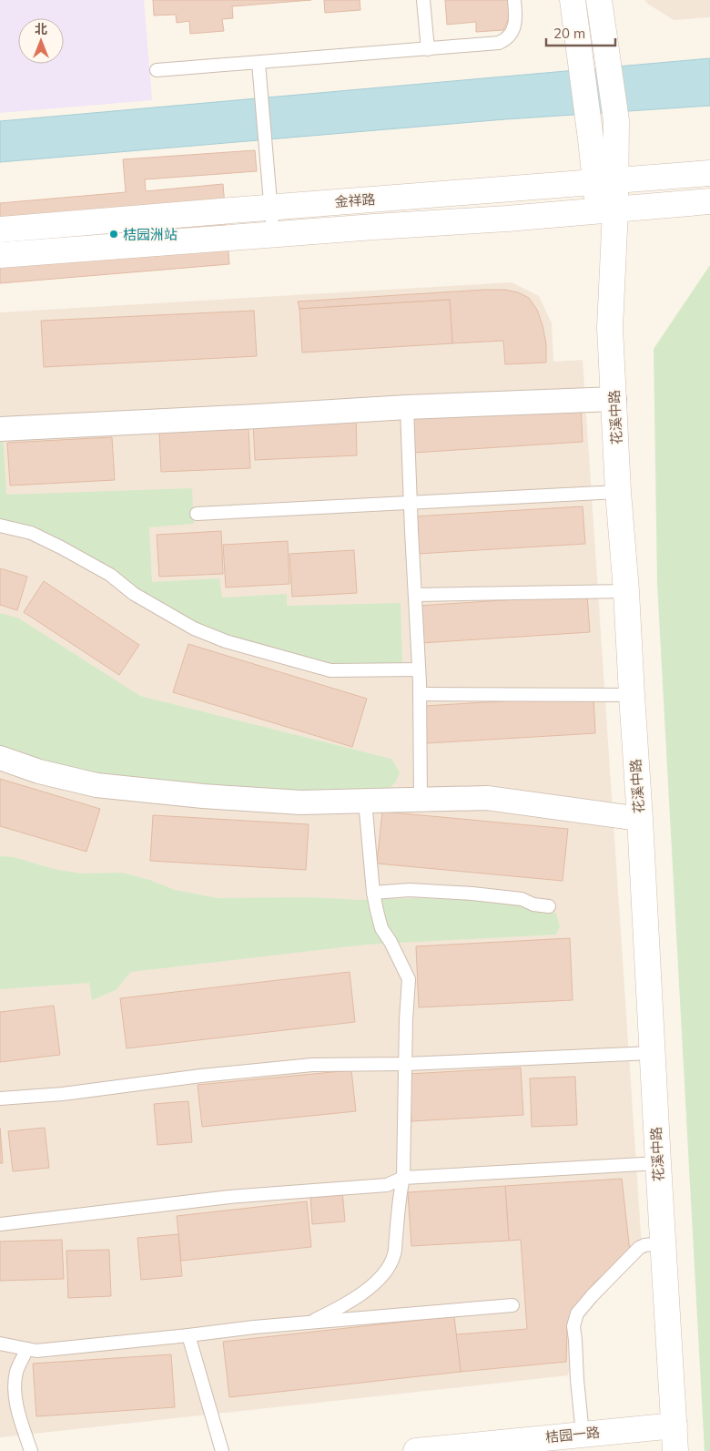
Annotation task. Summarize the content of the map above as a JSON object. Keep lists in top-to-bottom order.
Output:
{
  "streets": {
    "street": ["金祥路", "花溪中路", "桔园一路"]
  },
  "crossings": [
    ["金祥路", "花溪中路"],
    ["花溪中路", "桔园一路"]
  ],
  "places": ["桔园洲站"],
  "scale_bar": "20 m",
  "north": "top"
}
